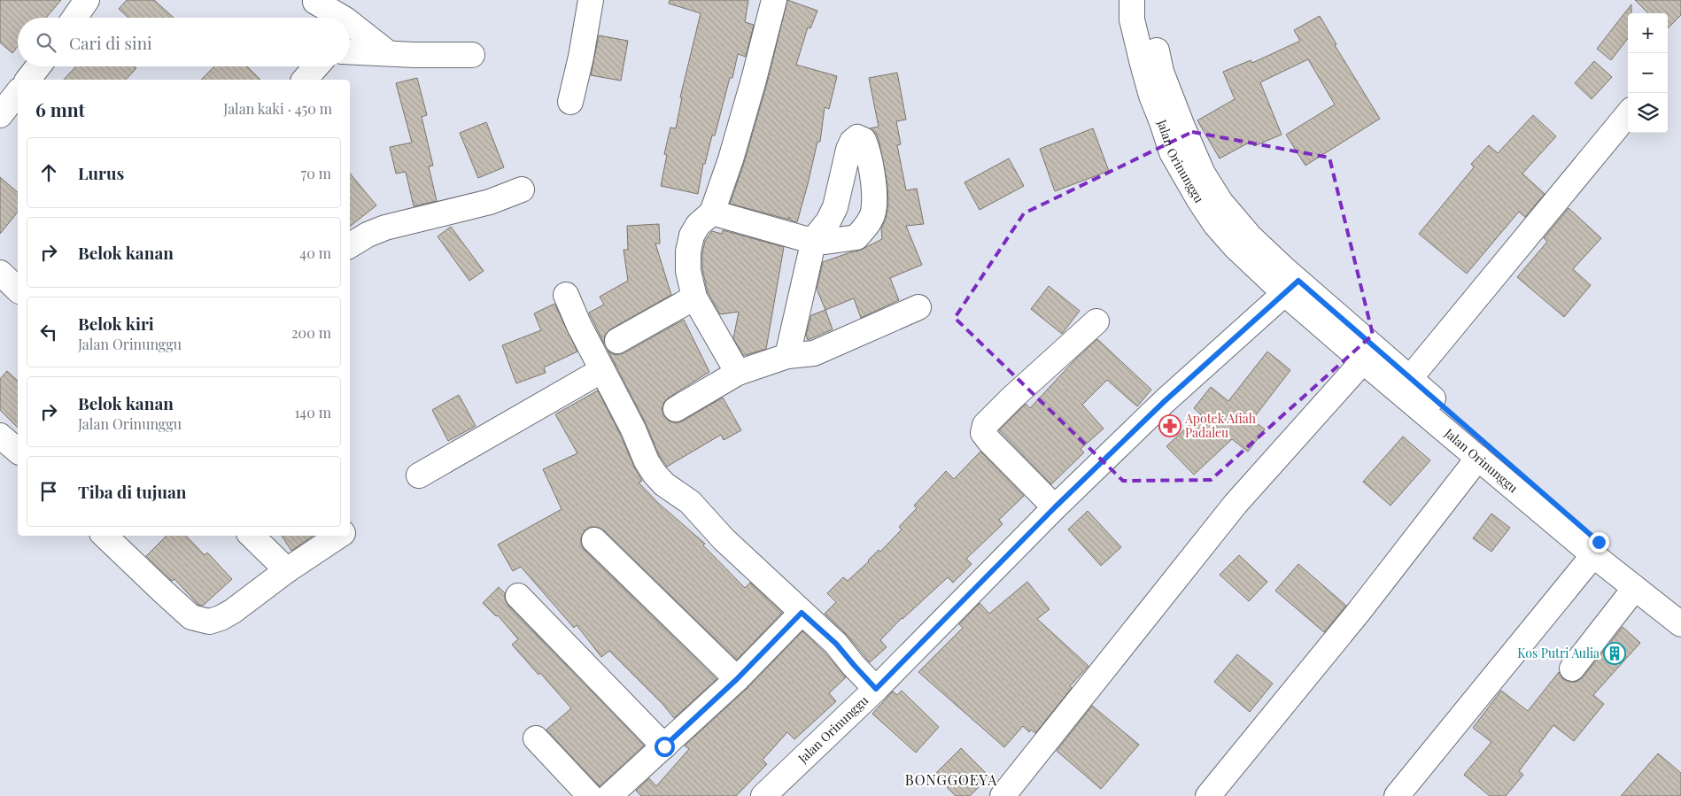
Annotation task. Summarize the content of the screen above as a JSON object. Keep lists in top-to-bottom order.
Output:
{
  "streets": {
    "street": ["Jalan Orinunggu"]
  },
  "districts": ["BONGGOEYA"],
  "places": {
    "pharmacy": ["Apotek Afiah Padaleu"],
    "building": ["Kos Putri Aulia"]
  },
  "page": {
    "map_buttons": ["+", "−"],
    "search": "Cari di sini",
    "heading": ["6 mnt", "Jalan kaki · 450 m"],
    "list": [
      ["Lurus", "70 m"],
      ["Belok kanan", "40 m"],
      ["Belok kiri", "Jalan Orinunggu", "200 m"],
      ["Belok kanan", "Jalan Orinunggu", "140 m"],
      "Tiba di tujuan"
    ]
  }
}
